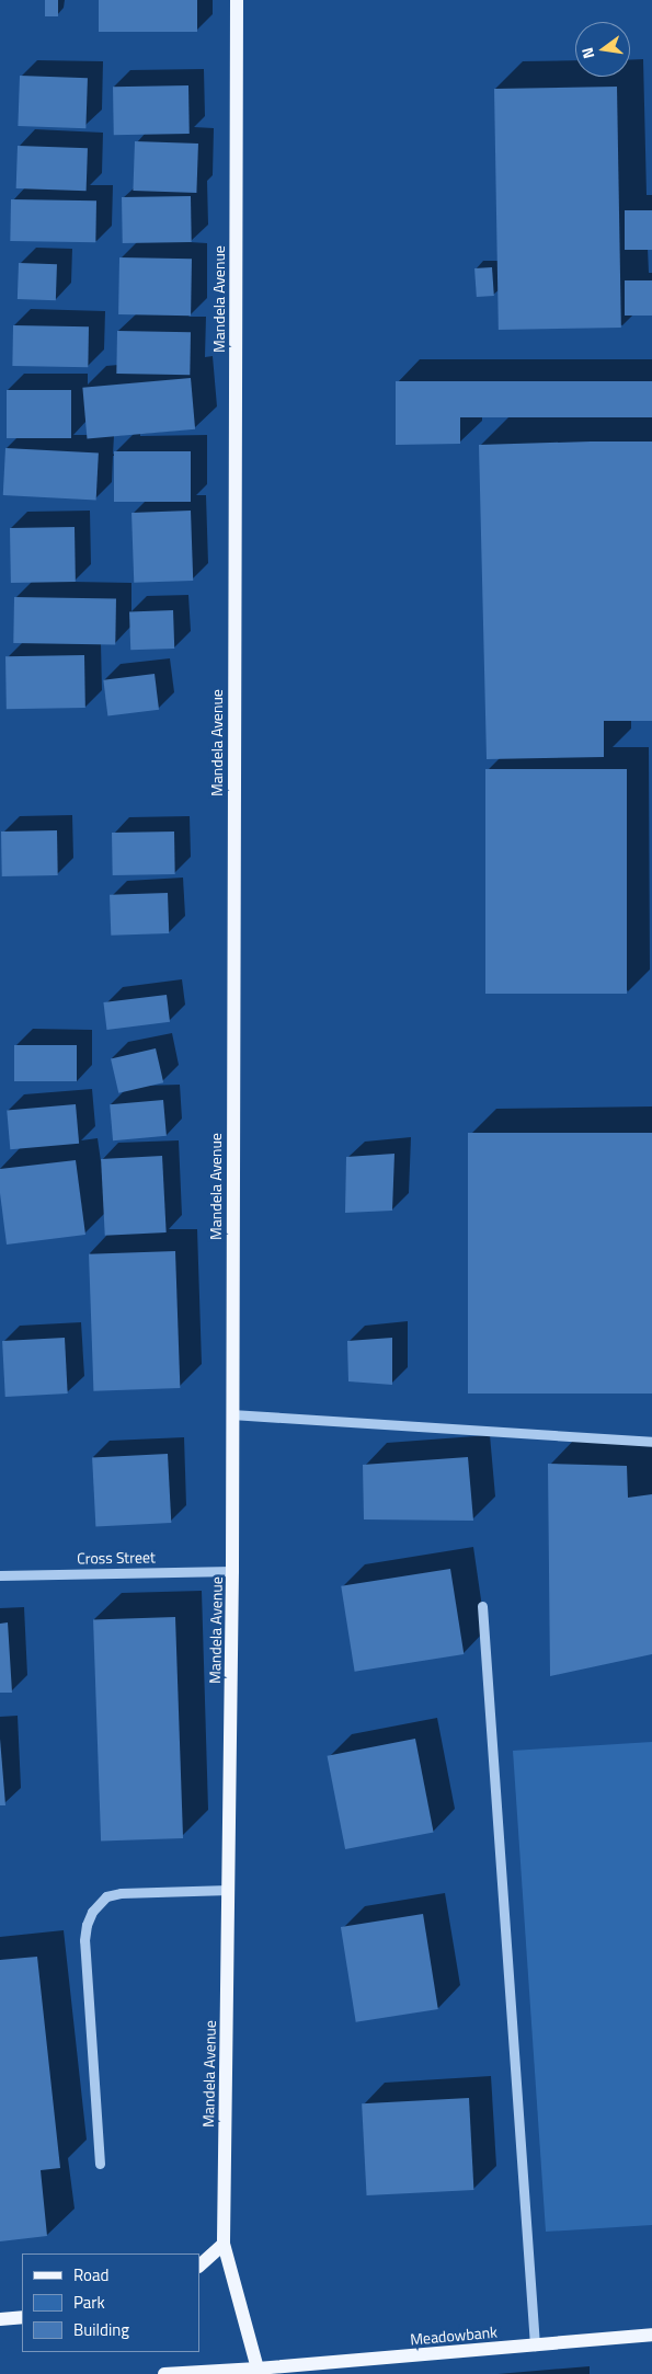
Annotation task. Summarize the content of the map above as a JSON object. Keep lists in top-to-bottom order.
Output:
{
  "streets": {
    "main road": ["Mandela Avenue", "Meadowbank"],
    "street": ["Cross Street"]
  },
  "crossings": [
    ["Mandela Avenue", "Cross Street"],
    ["Mandela Avenue", "Meadowbank"]
  ],
  "legend": ["Road", "Park", "Building"],
  "north": "left"
}
